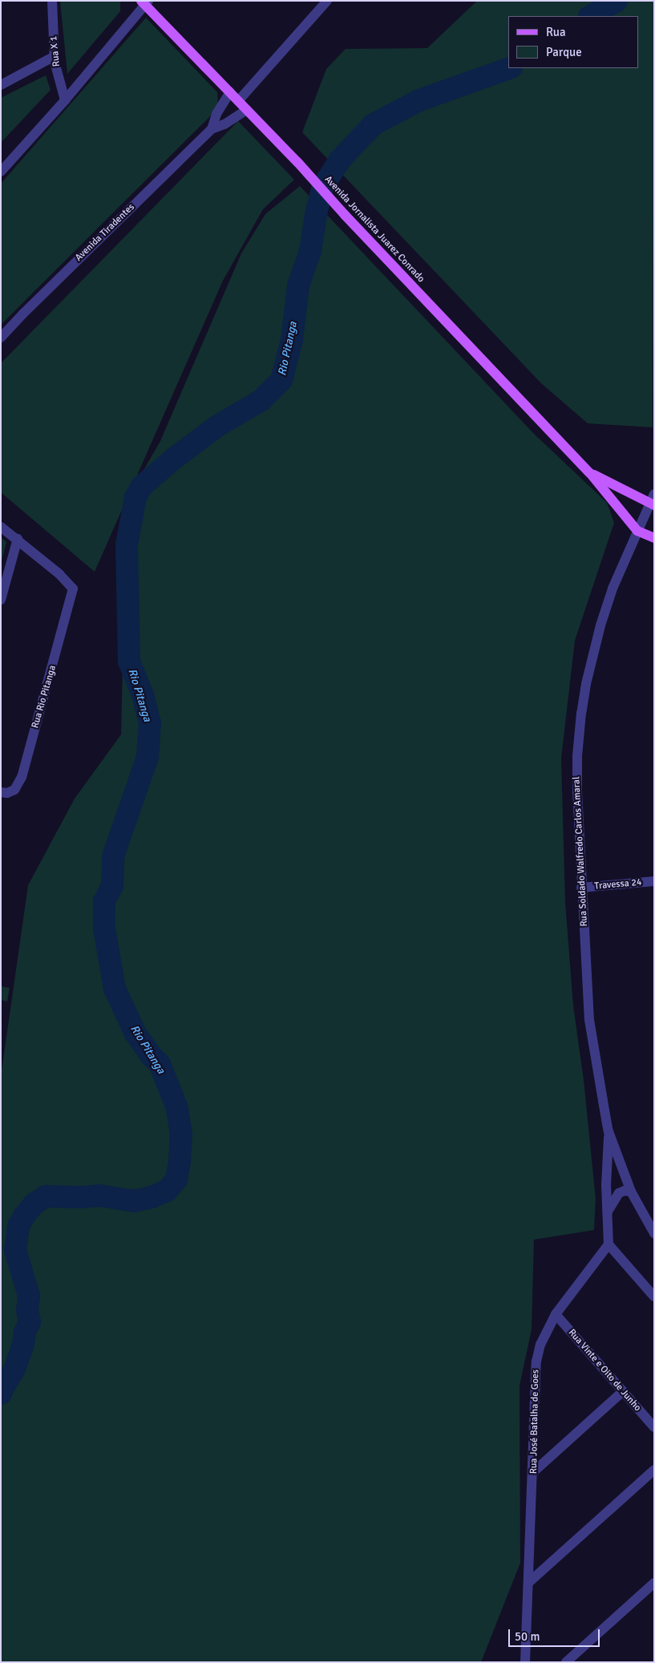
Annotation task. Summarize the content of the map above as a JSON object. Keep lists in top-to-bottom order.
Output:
{
  "streets": {
    "main road": ["Avenida Jornalista Juarez Conrado"],
    "street": [
      "Rua X 1",
      "Avenida Tiradentes",
      "Rua Rio Pitanga",
      "Rua Soldado Walfredo Carlos Amaral",
      "Travessa 24",
      "Rua Vinte e Oito de Junho",
      "Rua José Batalha de Goes"
    ]
  },
  "crossings": [
    ["Avenida Jornalista Juarez Conrado", "Avenida Tiradentes"],
    ["Avenida Jornalista Juarez Conrado", "Rua Soldado Walfredo Carlos Amaral"],
    ["Rua Soldado Walfredo Carlos Amaral", "Travessa 24"],
    ["Rua Vinte e Oito de Junho", "Rua José Batalha de Goes"]
  ],
  "water": ["Rio Pitanga"],
  "legend": ["Rua", "Parque"],
  "scale_bar": "50 m"
}
